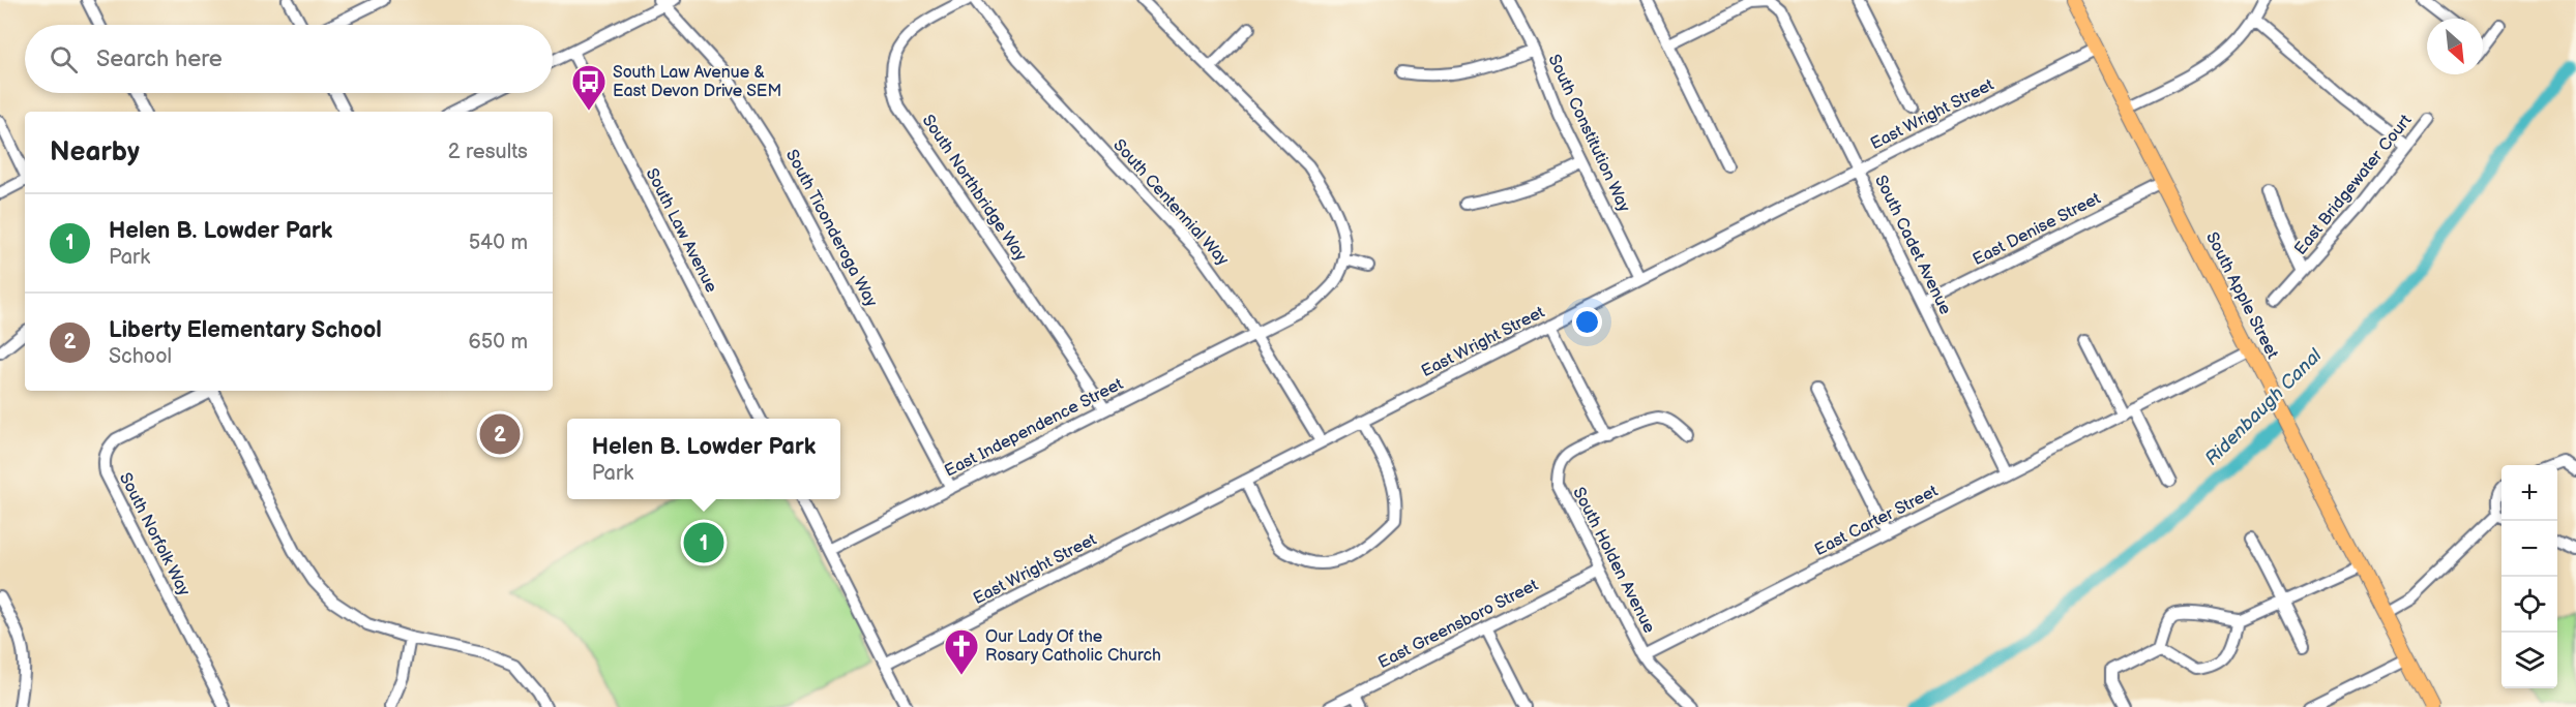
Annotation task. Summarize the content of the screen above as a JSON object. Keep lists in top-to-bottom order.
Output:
{
  "streets": {
    "main road": ["South Apple Street"],
    "street": [
      "East Wright Street",
      "South Constitution Way",
      "East Bridgewater Court",
      "South Northbridge Way",
      "South Centennial Way",
      "South Ticonderoga Way",
      "East Denise Street",
      "South Law Avenue",
      "South Cadet Avenue",
      "East Independence Street",
      "East Carter Street",
      "South Norfolk Way",
      "South Holden Avenue",
      "East Greensboro Street"
    ]
  },
  "crossings": [
    ["East Wright Street", "South Constitution Way"],
    ["East Wright Street", "South Centennial Way"],
    ["East Wright Street", "South Cadet Avenue"],
    ["East Wright Street", "South Apple Street"],
    ["South Northbridge Way", "East Independence Street"],
    ["South Centennial Way", "East Independence Street"],
    ["South Ticonderoga Way", "East Independence Street"],
    ["East Denise Street", "South Cadet Avenue"],
    ["East Denise Street", "South Apple Street"],
    ["South Cadet Avenue", "East Carter Street"],
    ["South Apple Street", "East Carter Street"],
    ["East Carter Street", "South Holden Avenue"],
    ["South Holden Avenue", "East Greensboro Street"]
  ],
  "water": ["Ridenbaugh Canal"],
  "places": {
    "bus stop": ["South Law Avenue & East Devon Drive SEM"],
    "church": ["Our Lady Of the Rosary Catholic Church"]
  },
  "north": "bottom right",
  "page": {
    "search": "Search here",
    "heading": ["Nearby", "2 results"],
    "list": [
      {
        "mark": "1",
        "name": "Helen B. Lowder Park",
        "note": "Park",
        "value": "540 m"
      },
      {
        "mark": "2",
        "name": "Liberty Elementary School",
        "note": "School",
        "value": "650 m"
      }
    ],
    "pins": ["2", "1"],
    "popup": ["Helen B. Lowder Park", "Park"],
    "map_buttons": ["+", "−"]
  }
}
